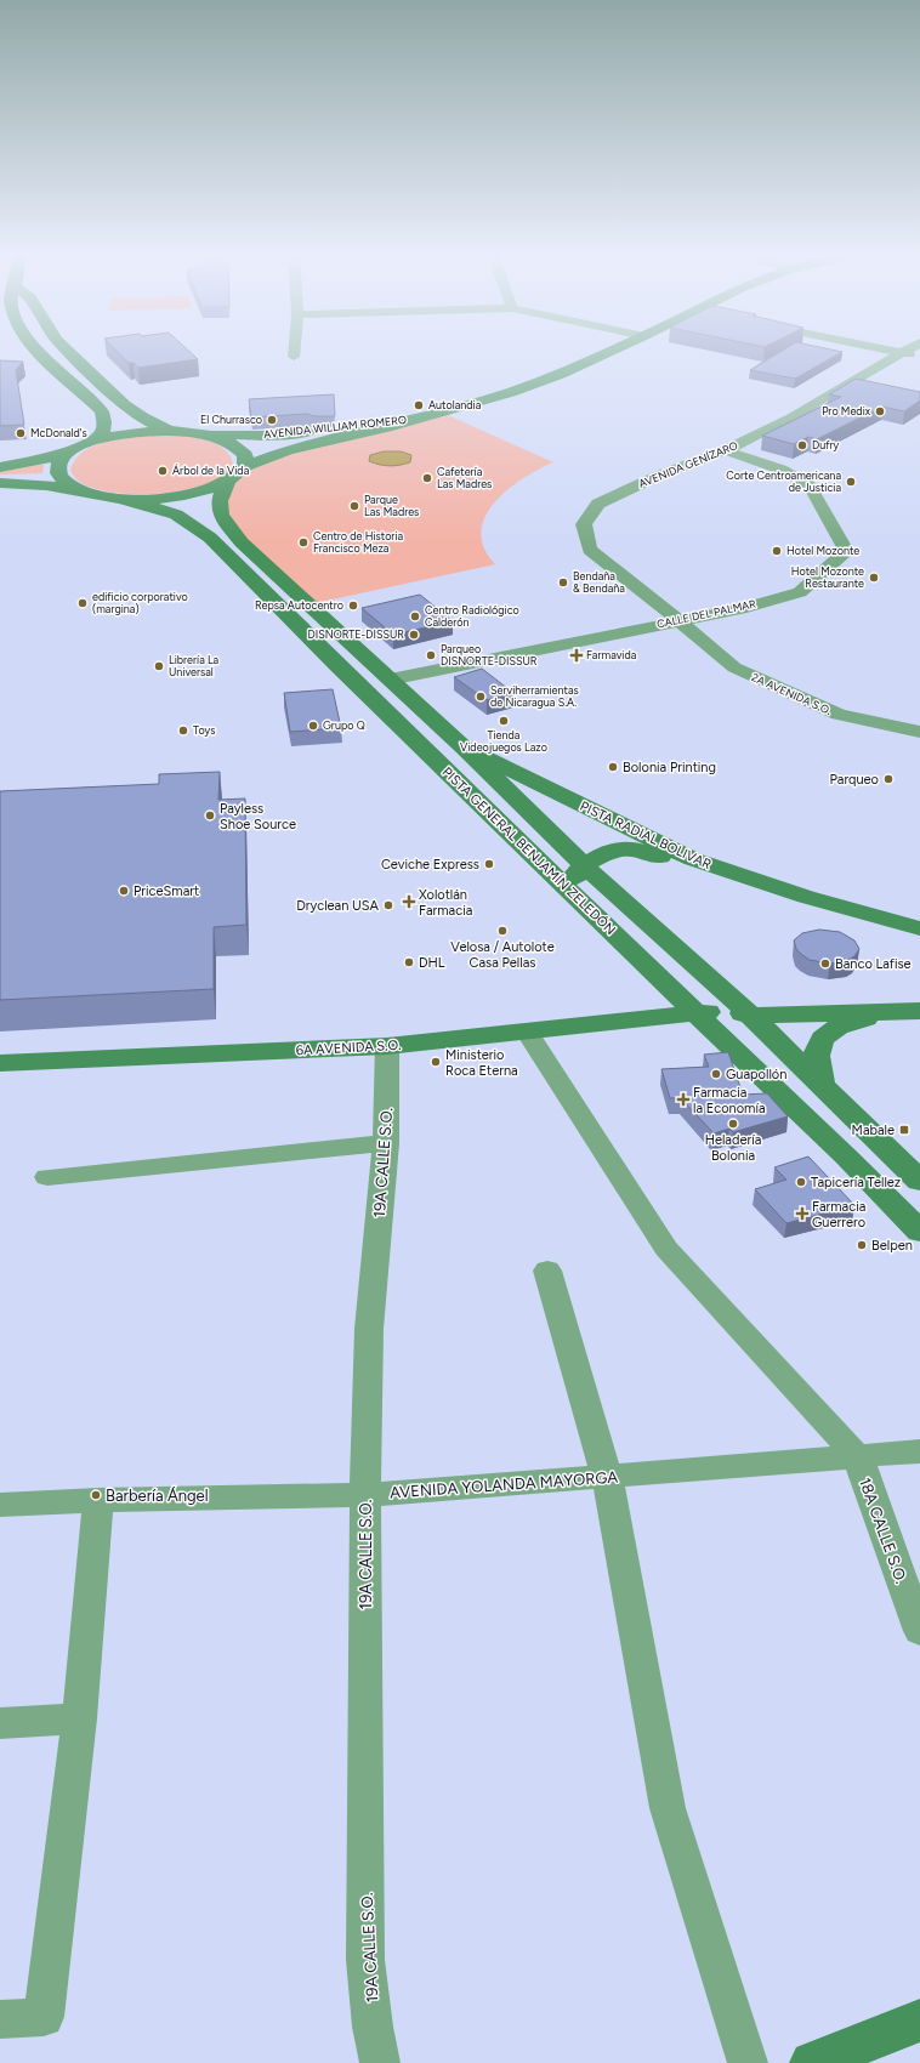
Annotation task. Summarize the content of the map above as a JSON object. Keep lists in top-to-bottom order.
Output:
{
  "streets": {
    "main road": [
      "AVENIDA WILLIAM ROMERO",
      "PISTA RADIAL BOLIVAR",
      "PISTA GENERAL BENJAMÍN ZELEDÓN",
      "6A AVENIDA S.O."
    ],
    "street": [
      "AVENIDA GENÍZARO",
      "CALLE DEL PALMAR",
      "2A AVENIDA S.O.",
      "19A CALLE S.O.",
      "AVENIDA YOLANDA MAYORGA",
      "18A CALLE S.O."
    ]
  },
  "crossings": [
    ["AVENIDA GENÍZARO", "CALLE DEL PALMAR"],
    ["AVENIDA GENÍZARO", "2A AVENIDA S.O."],
    ["CALLE DEL PALMAR", "2A AVENIDA S.O."],
    ["PISTA RADIAL BOLIVAR", "PISTA GENERAL BENJAMÍN ZELEDÓN"],
    ["PISTA GENERAL BENJAMÍN ZELEDÓN", "6A AVENIDA S.O."],
    ["6A AVENIDA S.O.", "19A CALLE S.O."],
    ["19A CALLE S.O.", "AVENIDA YOLANDA MAYORGA"],
    ["AVENIDA YOLANDA MAYORGA", "18A CALLE S.O."]
  ],
  "places": {
    "other": [
      "Autolandia",
      "Pro Medix",
      "El Churrasco",
      "McDonald's",
      "Dufry",
      "Árbol de la Vida",
      "Cafetería Las Madres",
      "Corte Centroamericana de Justicia",
      "Parque Las Madres",
      "Centro de Historia Francisco Meza",
      "Hotel Mozonte",
      "Hotel Mozonte Restaurante",
      "Bendaña & Bendaña",
      "edificio corporativo (margina)",
      "Repsa Autocentro",
      "Centro Radiológico Calderón",
      "DISNORTE-DISSUR",
      "Parqueo DISNORTE-DISSUR",
      "Librería La Universal",
      "Serviherramientas de Nicaragua S.A.",
      "Tienda Videojuegos Lazo",
      "Grupo Q",
      "Toys",
      "Bolonia Printing",
      "Parqueo",
      "Payless Shoe Source",
      "Ceviche Express",
      "PriceSmart",
      "Dryclean USA",
      "Velosa / Autolote Casa Pellas",
      "DHL",
      "Banco Lafise",
      "Ministerio Roca Eterna",
      "Guapollón",
      "Heladería Bolonia",
      "Tapicería Tellez",
      "Belpen",
      "Barbería Ángel"
    ],
    "health": [
      "Farmavida",
      "Xolotlán Farmacia",
      "Farmacia la Economía",
      "Farmacia Guerrero"
    ],
    "transit": ["Mabale"]
  }
}
